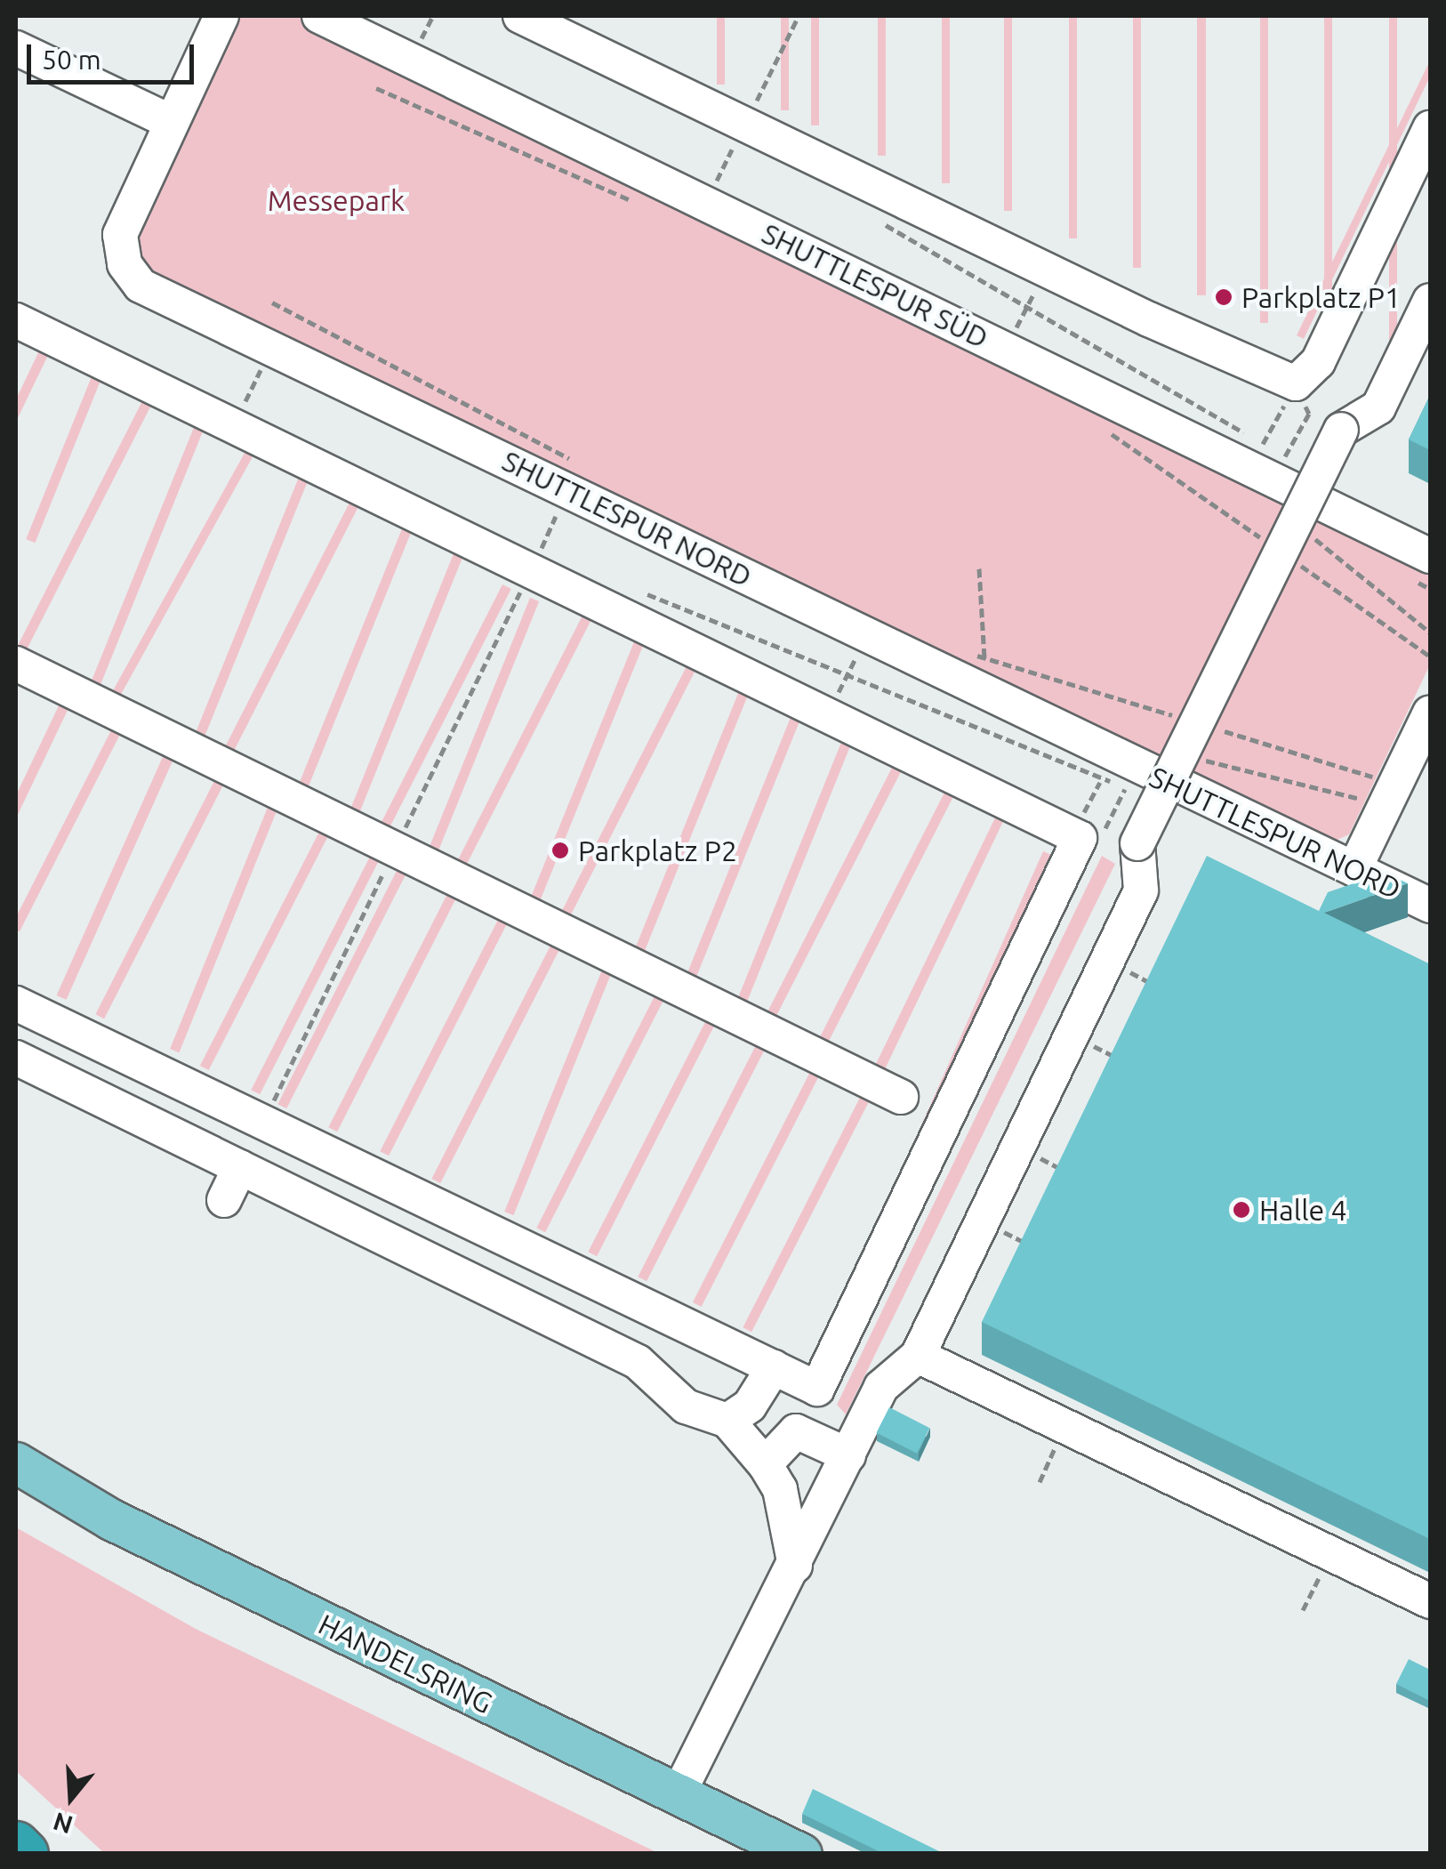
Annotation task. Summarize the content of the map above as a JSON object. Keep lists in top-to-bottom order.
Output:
{
  "streets": {
    "main road": ["HANDELSRING"],
    "street": ["SHUTTLESPUR SÜD", "SHUTTLESPUR NORD"]
  },
  "parks": ["Messepark"],
  "places": ["Parkplatz P1", "Parkplatz P2", "Halle 4"],
  "scale_bar": "50 m",
  "north": "bottom"
}
